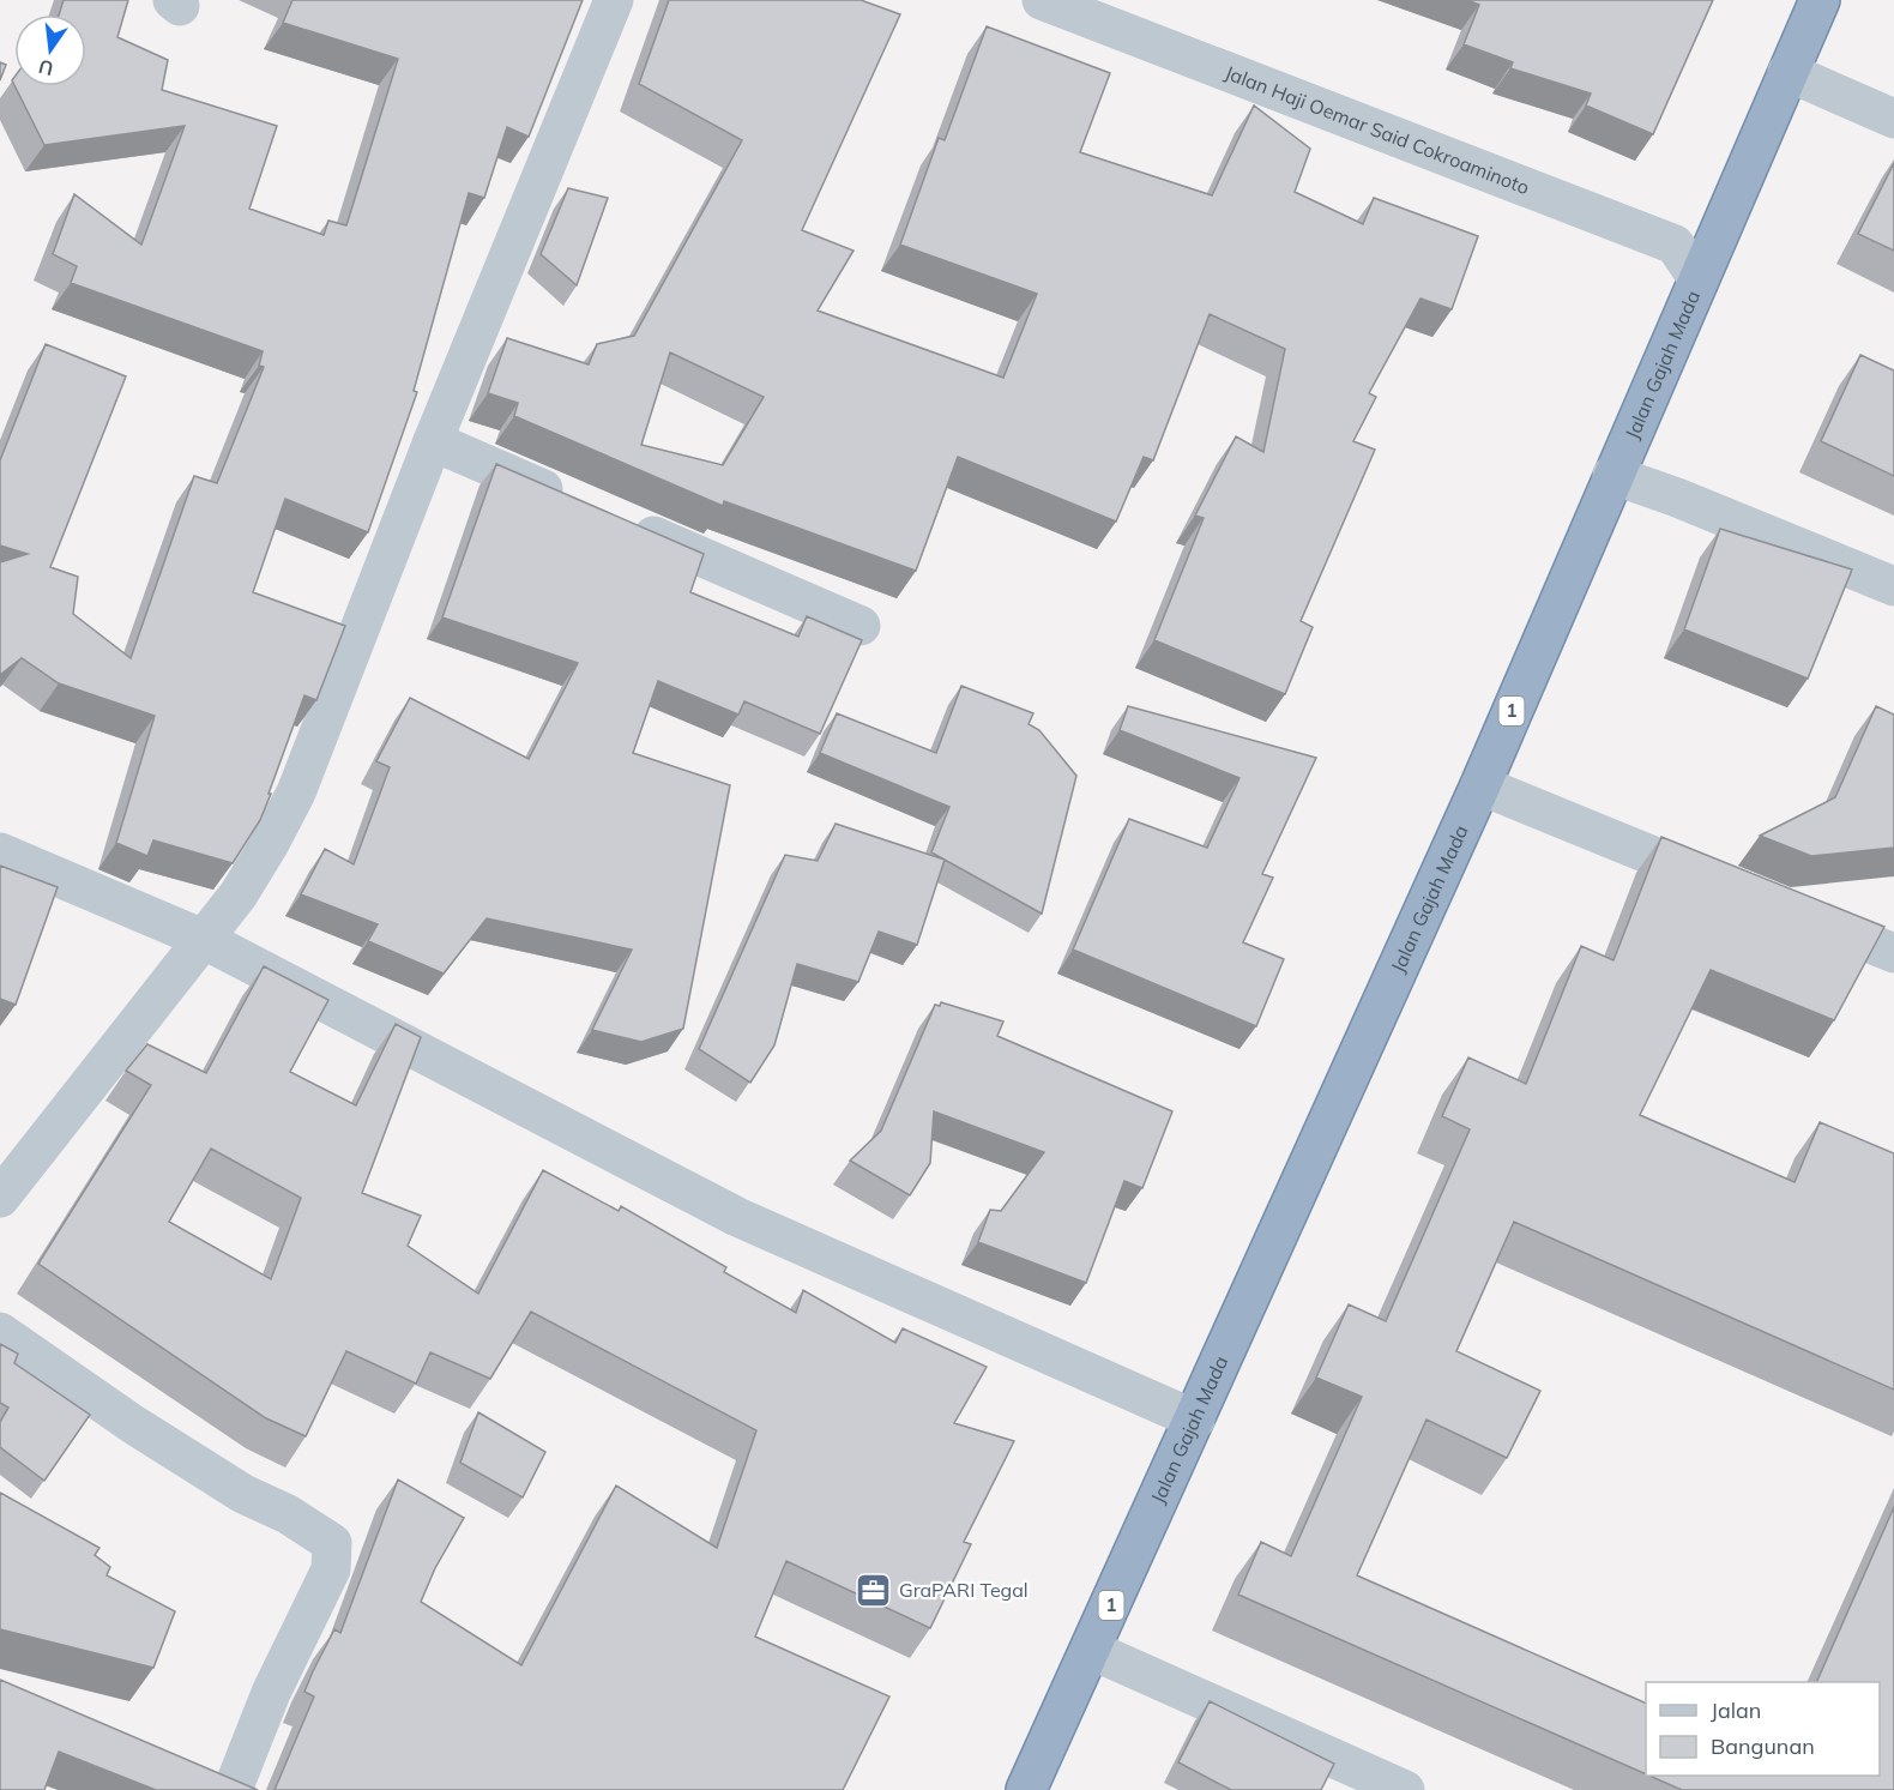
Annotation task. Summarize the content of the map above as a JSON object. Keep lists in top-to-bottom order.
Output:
{
  "streets": {
    "highway": ["Jalan Gajah Mada", "1"],
    "street": ["Jalan Haji Oemar Said Cokroaminoto"]
  },
  "crossings": [
    ["Jalan Haji Oemar Said Cokroaminoto", "Jalan Gajah Mada"]
  ],
  "places": {
    "office": ["GraPARI Tegal"]
  },
  "legend": ["Jalan", "Bangunan"],
  "north": "bottom"
}
